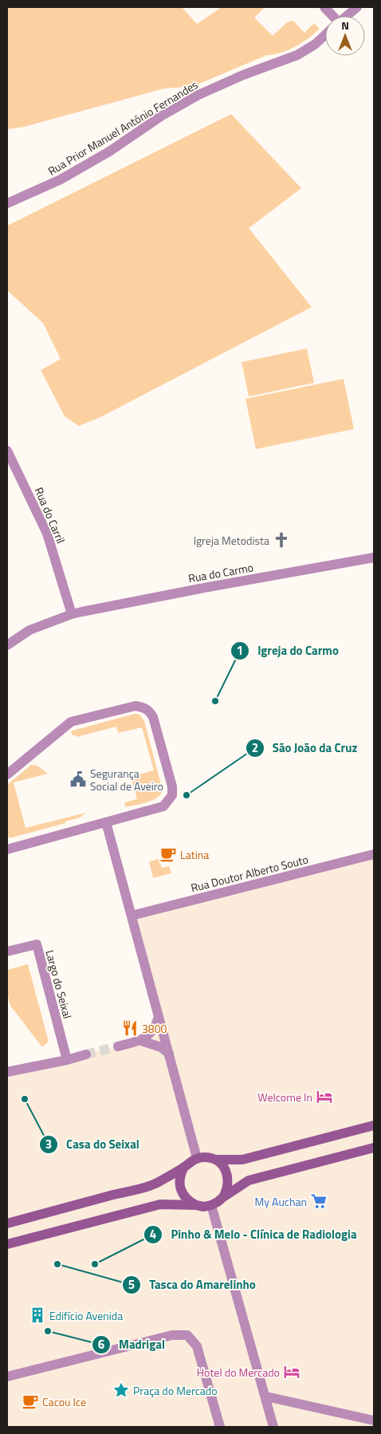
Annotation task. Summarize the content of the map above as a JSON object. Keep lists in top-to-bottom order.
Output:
{
  "streets": {
    "street": [
      "Rua Prior Manuel António Fernandes",
      "Rua do Carril",
      "Rua do Carmo",
      "Rua Doutor Alberto Souto",
      "Largo do Seixal"
    ]
  },
  "crossings": [
    ["Rua do Carril", "Rua do Carmo"]
  ],
  "places": {
    "church": ["Igreja Metodista"],
    "other": [
      "Igreja do Carmo",
      "São João da Cruz",
      "Casa do Seixal",
      "Tasca do Amarelinho",
      "Pinho & Melo - Clínica de Radiologia",
      "Madrigal"
    ],
    "public building": ["Segurança Social de Aveiro"],
    "cafe": ["Latina", "Cacou Ice"],
    "restaurant": ["3800"],
    "hotel": ["Welcome In", "Hotel do Mercado"],
    "supermarket": ["My Auchan"],
    "building": ["Edifício Avenida"],
    "place": ["Praça do Mercado"]
  },
  "north": "top"
}
